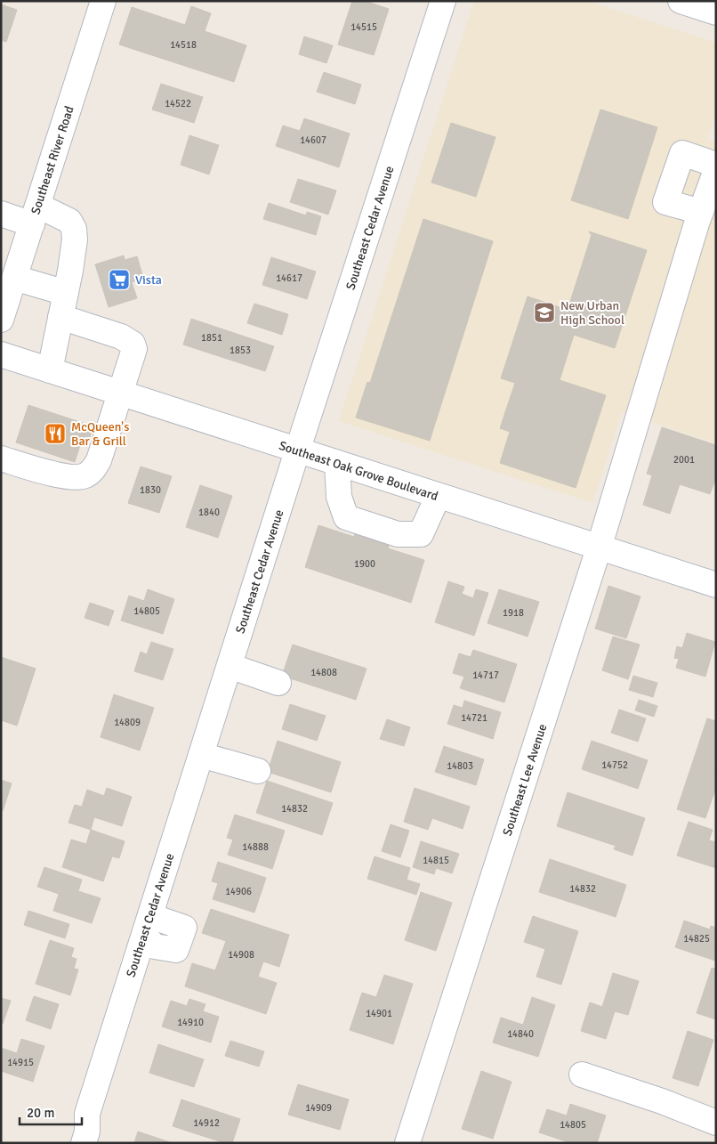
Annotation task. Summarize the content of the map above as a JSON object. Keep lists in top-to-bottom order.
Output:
{
  "streets": {
    "street": [
      "Southeast River Road",
      "Southeast Cedar Avenue",
      "Southeast Oak Grove Boulevard",
      "Southeast Lee Avenue"
    ]
  },
  "crossings": [
    ["Southeast Cedar Avenue", "Southeast Oak Grove Boulevard"],
    ["Southeast Oak Grove Boulevard", "Southeast Lee Avenue"]
  ],
  "places": {
    "supermarket": ["Vista"],
    "school or university": ["New Urban High School"],
    "restaurant": ["McQueen's Bar & Grill"]
  },
  "house_numbers": [
    "14515",
    "14518",
    "14522",
    "14607",
    "14617",
    "1851",
    "1853",
    "2001",
    "1830",
    "1840",
    "1900",
    "14805",
    "1918",
    "14808",
    "14717",
    "14721",
    "14809",
    "14752",
    "14803",
    "14832",
    "14888",
    "14815",
    "14832",
    "14906",
    "14825",
    "14908",
    "14901",
    "14910",
    "14840",
    "14915",
    "14909",
    "14912",
    "14805"
  ],
  "scale_bar": "20 m"
}
